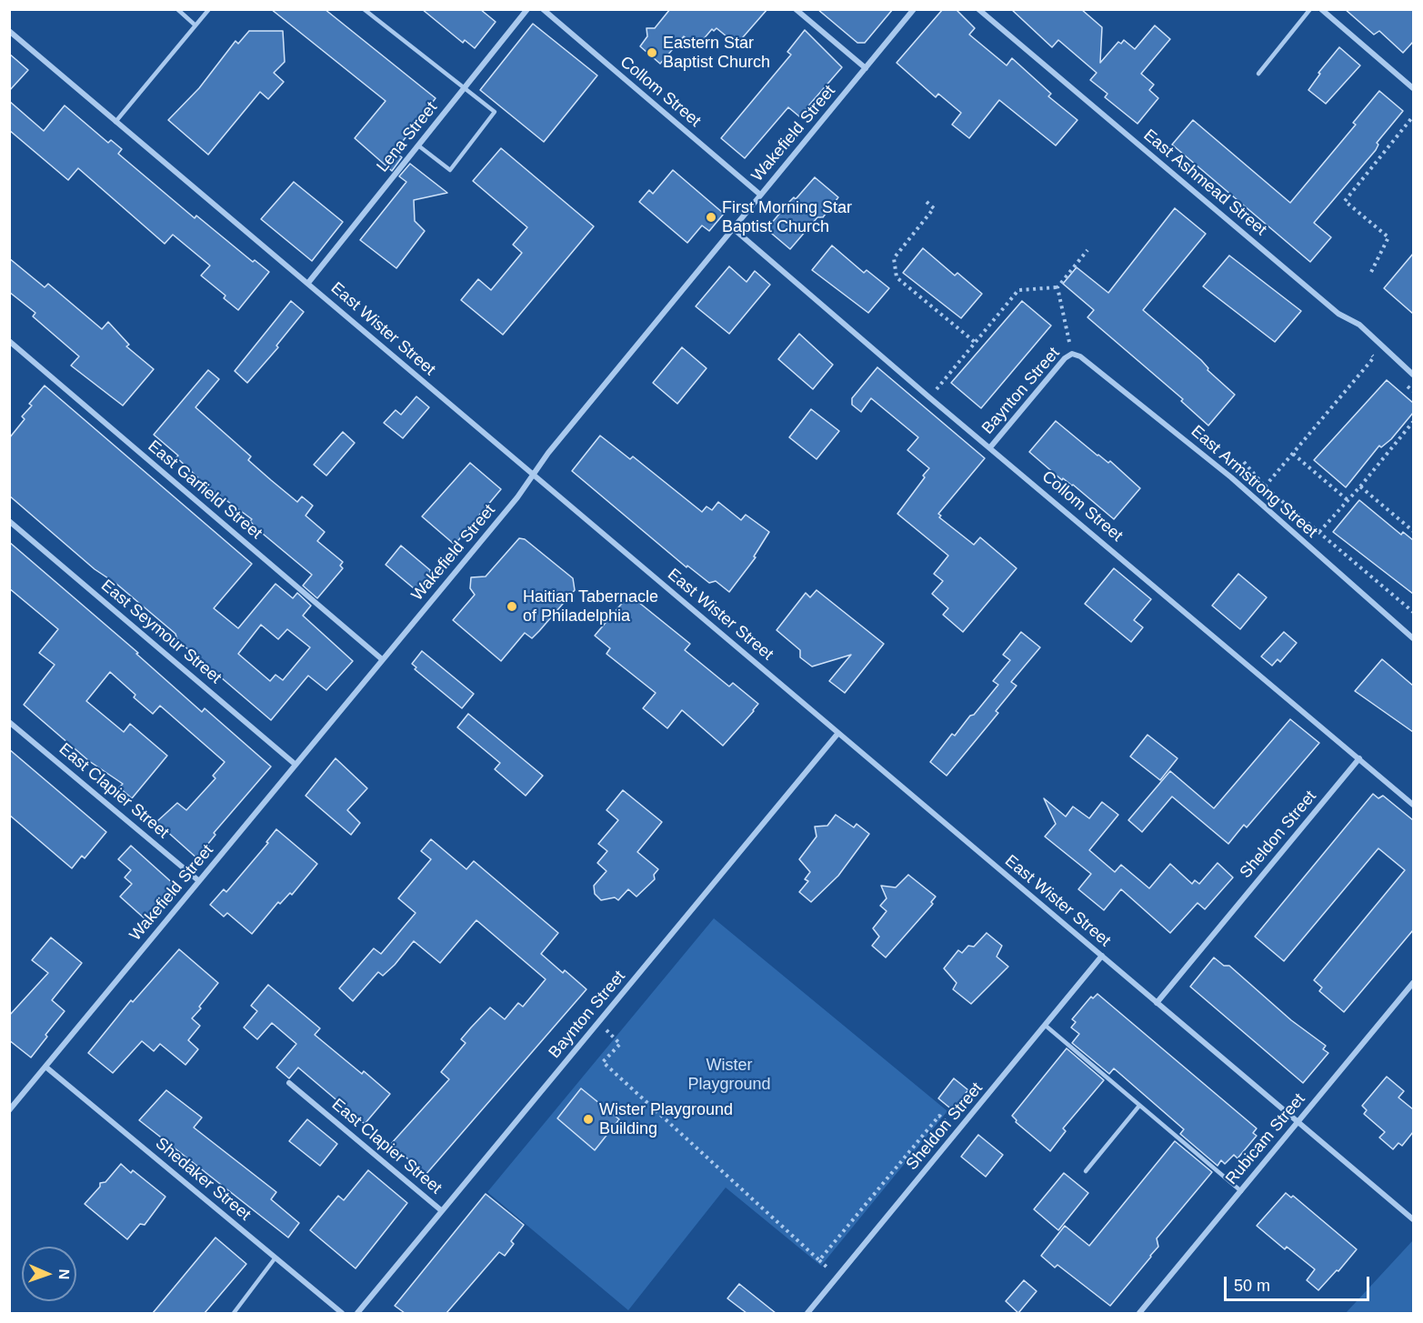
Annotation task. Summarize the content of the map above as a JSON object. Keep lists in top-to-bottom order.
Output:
{
  "streets": {
    "street": [
      "Collom Street",
      "Wakefield Street",
      "Lena Street",
      "East Ashmead Street",
      "East Wister Street",
      "Baynton Street",
      "East Armstrong Street",
      "East Garfield Street",
      "East Seymour Street",
      "East Clapier Street",
      "Sheldon Street",
      "Rubicam Street",
      "Shedaker Street"
    ]
  },
  "crossings": [
    ["Collom Street", "Wakefield Street"],
    ["Collom Street", "Baynton Street"],
    ["Collom Street", "Sheldon Street"],
    ["Wakefield Street", "East Wister Street"],
    ["Wakefield Street", "East Garfield Street"],
    ["Wakefield Street", "East Seymour Street"],
    ["Wakefield Street", "East Clapier Street"],
    ["Wakefield Street", "Shedaker Street"],
    ["Lena Street", "East Wister Street"],
    ["East Wister Street", "Baynton Street"],
    ["East Wister Street", "Sheldon Street"],
    ["East Wister Street", "Rubicam Street"],
    ["Baynton Street", "East Armstrong Street"],
    ["Baynton Street", "East Clapier Street"]
  ],
  "parks": ["Wister Playground"],
  "places": [
    "Eastern Star Baptist Church",
    "First Morning Star Baptist Church",
    "Haitian Tabernacle of Philadelphia",
    "Wister Playground Building"
  ],
  "scale_bar": "50 m",
  "north": "right"
}
